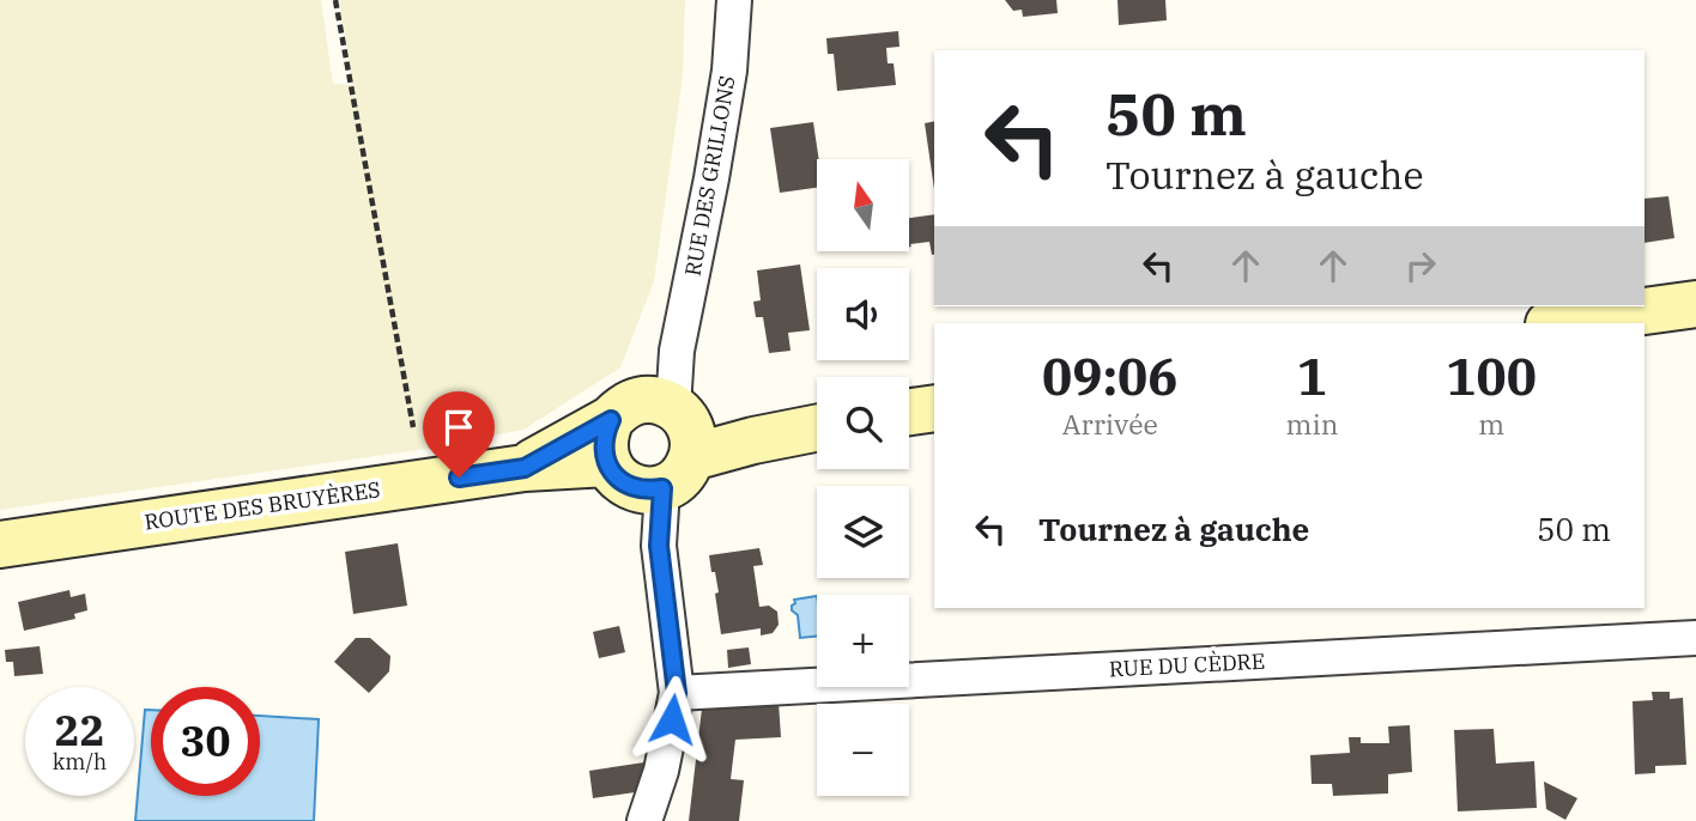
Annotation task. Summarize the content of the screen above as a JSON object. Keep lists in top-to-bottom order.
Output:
{
  "streets": {
    "main road": ["ROUTE DES BRUYÈRES"],
    "street": ["RUE DES GRILLONS", "RUE DU CÈDRE"]
  },
  "crossings": [
    ["RUE DES GRILLONS", "ROUTE DES BRUYÈRES"]
  ],
  "north": "top",
  "page": {
    "turn": ["50 m", "Tournez à gauche"],
    "map_buttons": ["+", "−"],
    "eta": [
      "09:06",
      "Arrivée",
      "1",
      "min",
      "100",
      "m"
    ],
    "list": [
      {
        "name": "Tournez à gauche",
        "value": "50 m"
      }
    ],
    "speed": "22 km/h",
    "limit": "30"
  }
}
